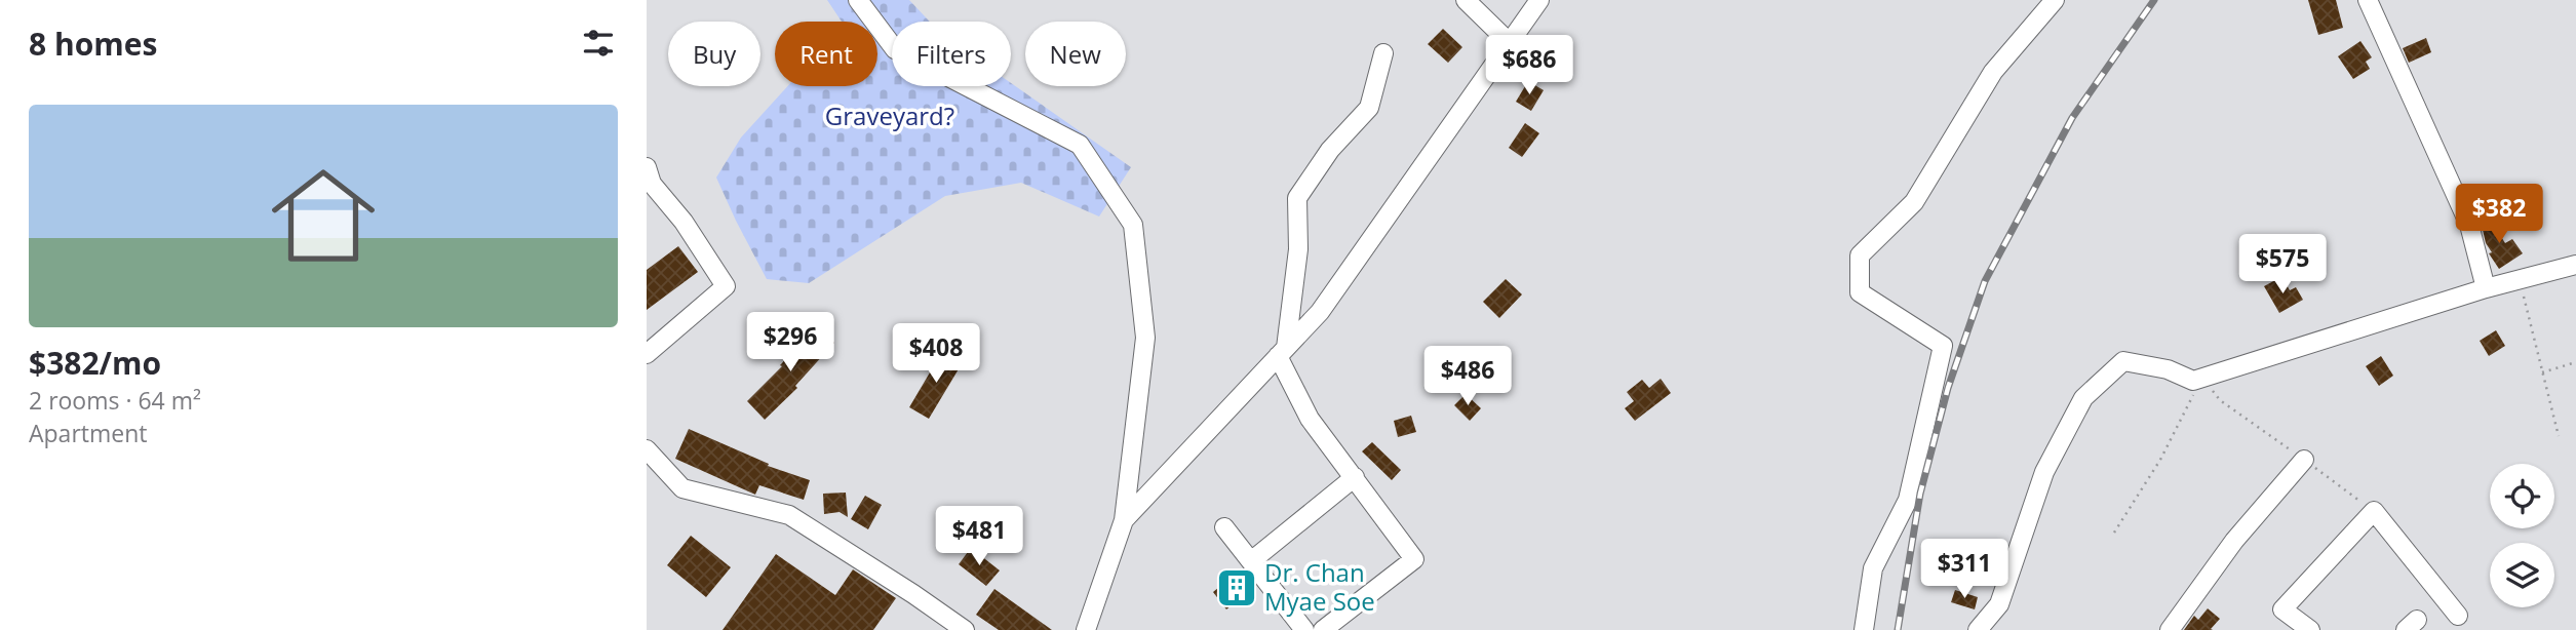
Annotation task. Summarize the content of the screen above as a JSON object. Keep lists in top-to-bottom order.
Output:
{
  "parks": ["Graveyard?"],
  "places": {
    "building": ["Dr. Chan Myae Soe"]
  },
  "page": {
    "heading": "8 homes",
    "chip": [
      "Buy",
      "Rent",
      "Filters",
      "New"
    ],
    "price": [
      "$686",
      "$382",
      "$575",
      "$296",
      "$408",
      "$486",
      "$481",
      "$311"
    ],
    "list": [
      {
        "name": "$382/mo",
        "note": "2 rooms · 64 m² · Apartment"
      }
    ]
  }
}
